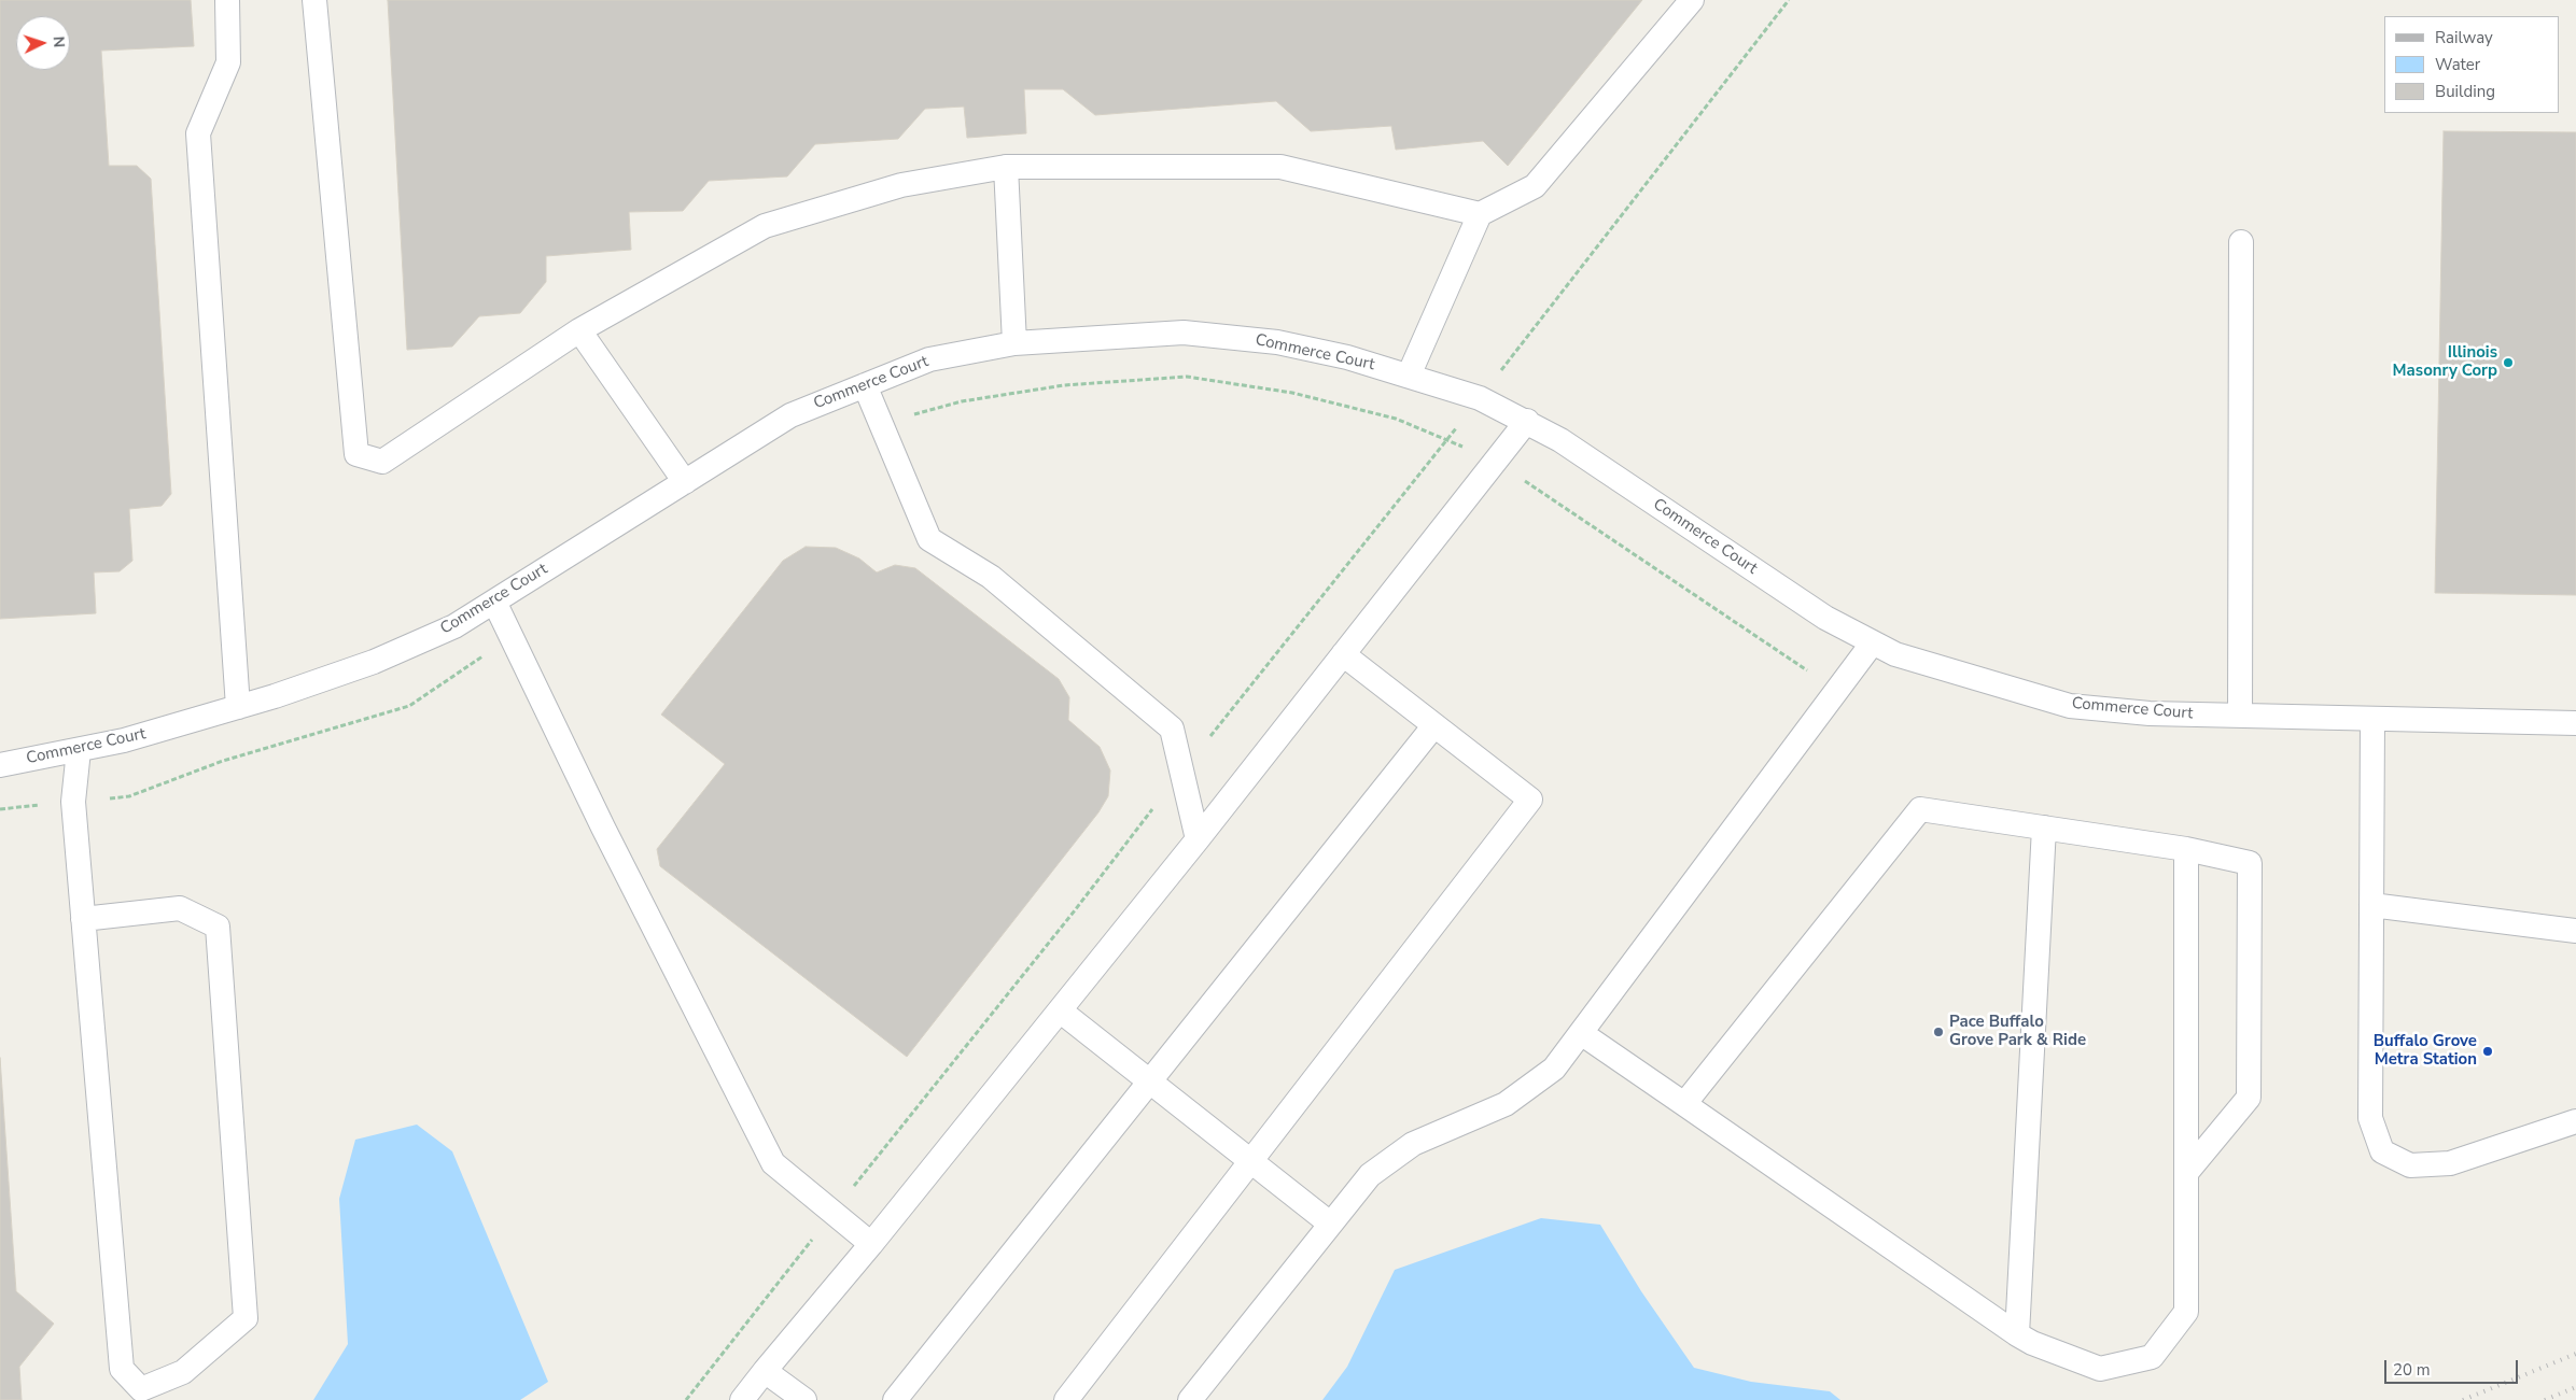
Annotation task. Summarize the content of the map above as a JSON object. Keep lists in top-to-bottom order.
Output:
{
  "streets": {
    "lane": ["Commerce Court"]
  },
  "places": ["Illinois Masonry Corp", "Pace Buffalo Grove Park & Ride", "Buffalo Grove Metra Station"],
  "legend": ["Railway", "Water", "Building"],
  "scale_bar": "20 m",
  "north": "right"
}
